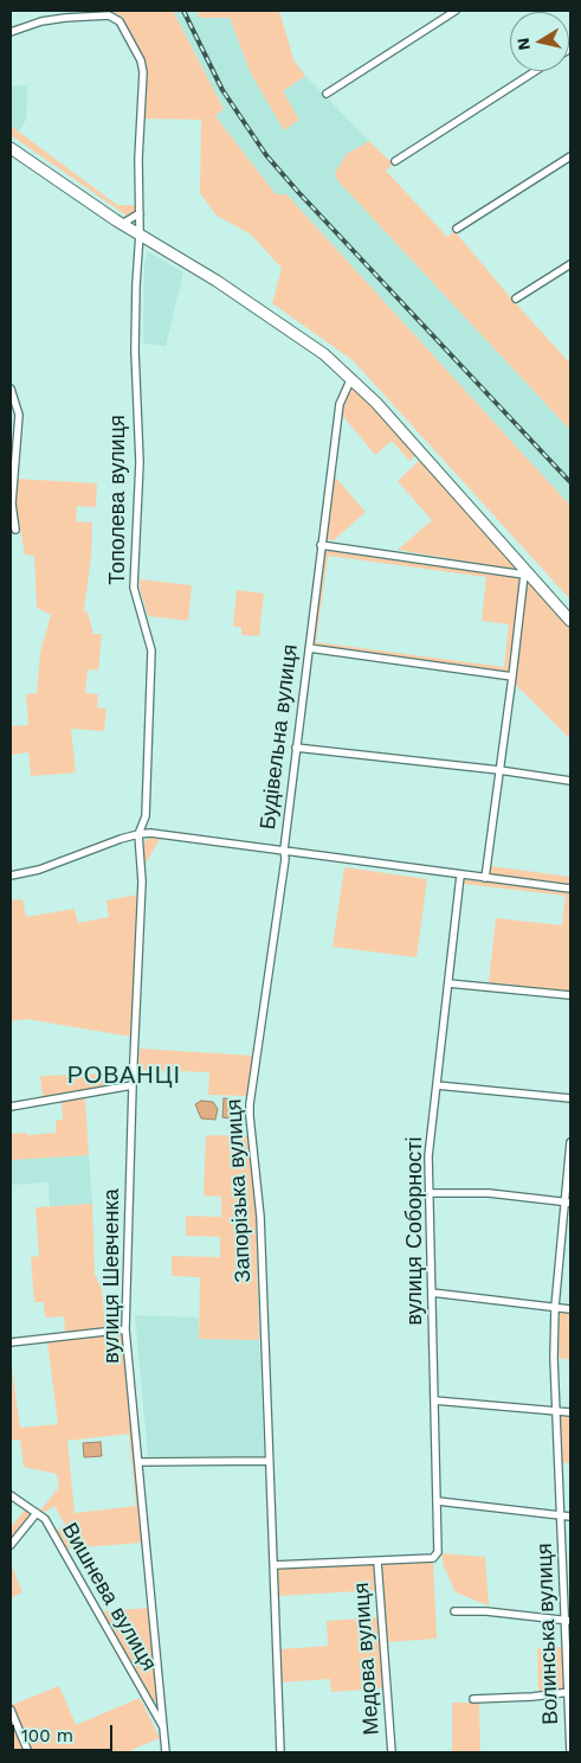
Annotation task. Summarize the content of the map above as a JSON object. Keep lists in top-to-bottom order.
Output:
{
  "streets": {
    "street": [
      "Тополева вулиця",
      "Будівельна вулиця",
      "Запорізька вулиця",
      "вулиця Соборності",
      "вулиця Шевченка",
      "Вишнева вулиця",
      "Волинська вулиця",
      "Медова вулиця"
    ]
  },
  "crossings": [
    ["Тополева вулиця", "вулиця Шевченка"],
    ["Будівельна вулиця", "Запорізька вулиця"],
    ["Будівельна вулиця", "вулиця Соборності"],
    ["вулиця Соборності", "Медова вулиця"],
    ["вулиця Шевченка", "Вишнева вулиця"]
  ],
  "districts": ["РОВАНЦІ"],
  "scale_bar": "100 m",
  "north": "left"
}
